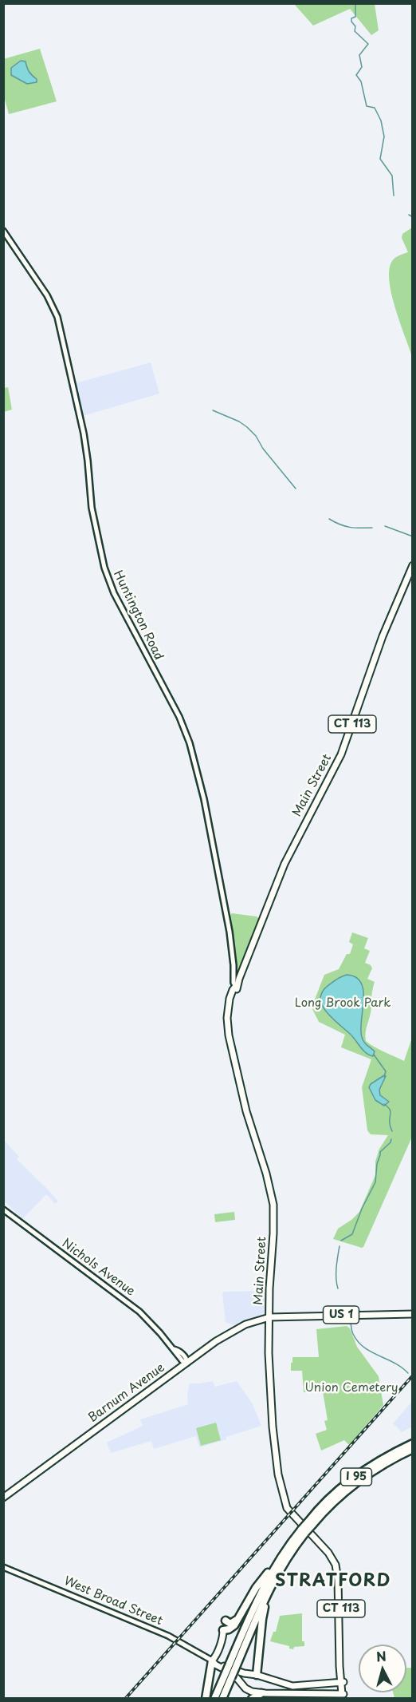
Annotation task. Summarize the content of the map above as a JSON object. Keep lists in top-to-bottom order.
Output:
{
  "streets": {
    "highway": ["I 95"],
    "main road": [
      "Huntington Road",
      "CT 113",
      "Main Street",
      "Nichols Avenue",
      "US 1",
      "Barnum Avenue",
      "West Broad Street"
    ]
  },
  "crossings": [
    ["Huntington Road", "Main Street"],
    ["Main Street", "US 1"],
    ["Main Street", "Barnum Avenue"],
    ["Main Street", "I 95"],
    ["Main Street", "West Broad Street"],
    ["Nichols Avenue", "Barnum Avenue"],
    ["US 1", "Barnum Avenue"]
  ],
  "districts": ["STRATFORD"],
  "parks": ["Long Brook Park", "Union Cemetery"],
  "north": "top"
}
